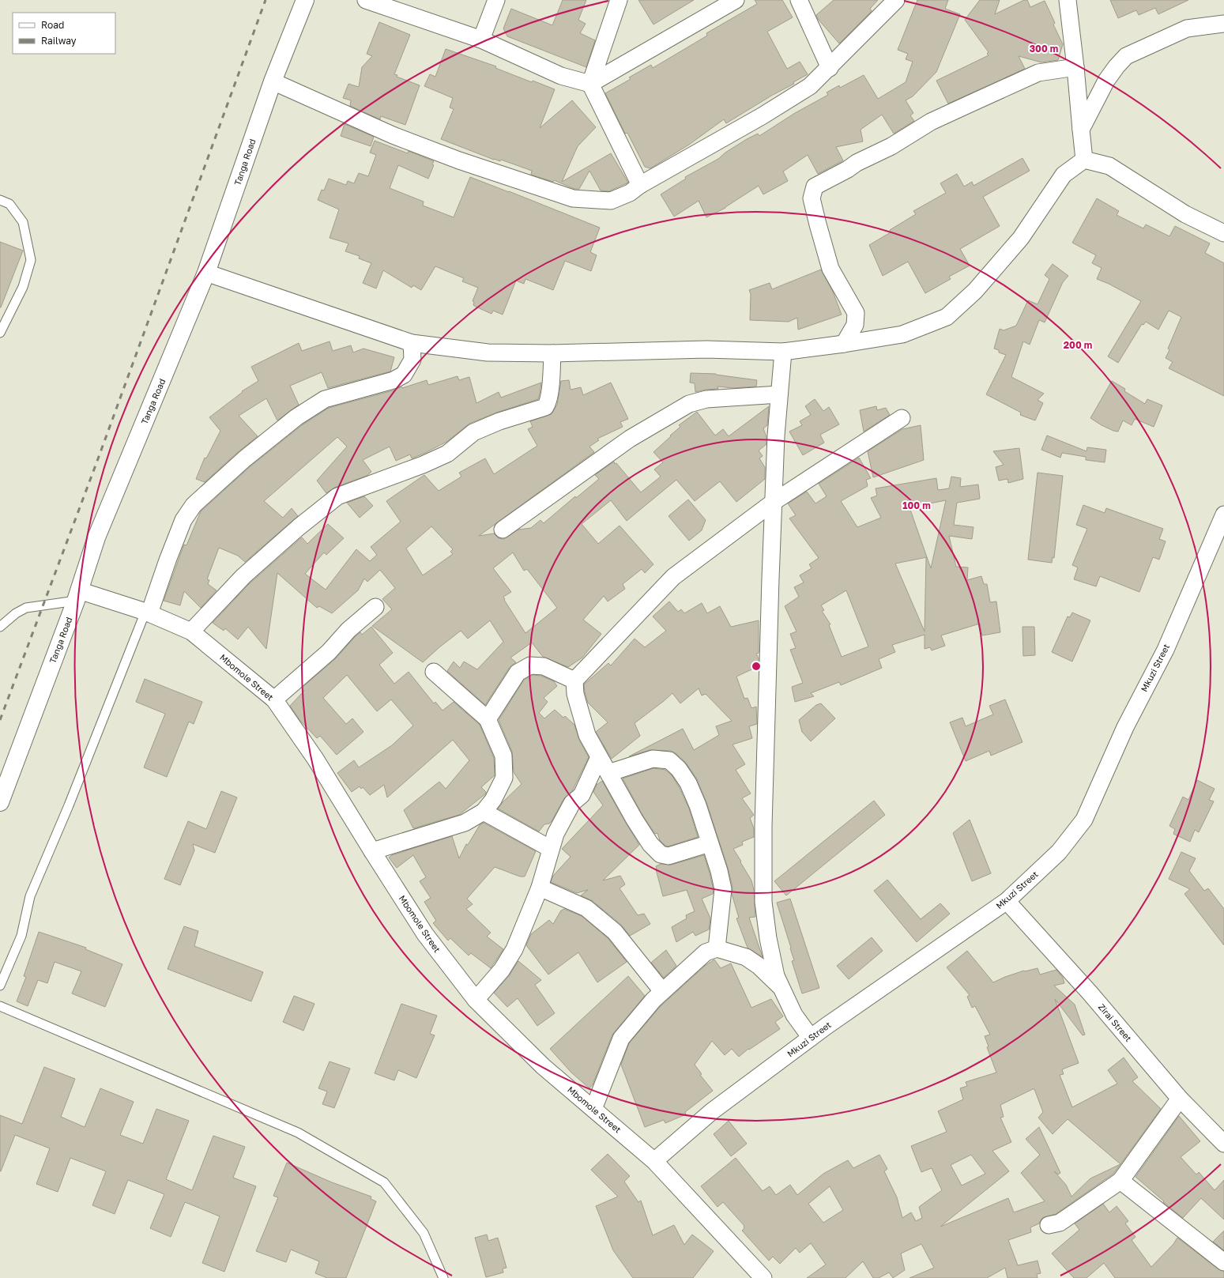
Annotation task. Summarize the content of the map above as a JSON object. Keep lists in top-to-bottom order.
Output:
{
  "streets": {
    "highway": ["Tanga Road"],
    "street": ["Mkuzi Street", "Mbomole Street", "Zirai Street"]
  },
  "crossings": [
    ["Tanga Road", "Mbomole Street"],
    ["Mkuzi Street", "Mbomole Street"],
    ["Mkuzi Street", "Zirai Street"]
  ],
  "legend": ["Road", "Railway"],
  "rings": ["300 m", "200 m", "100 m"]
}
